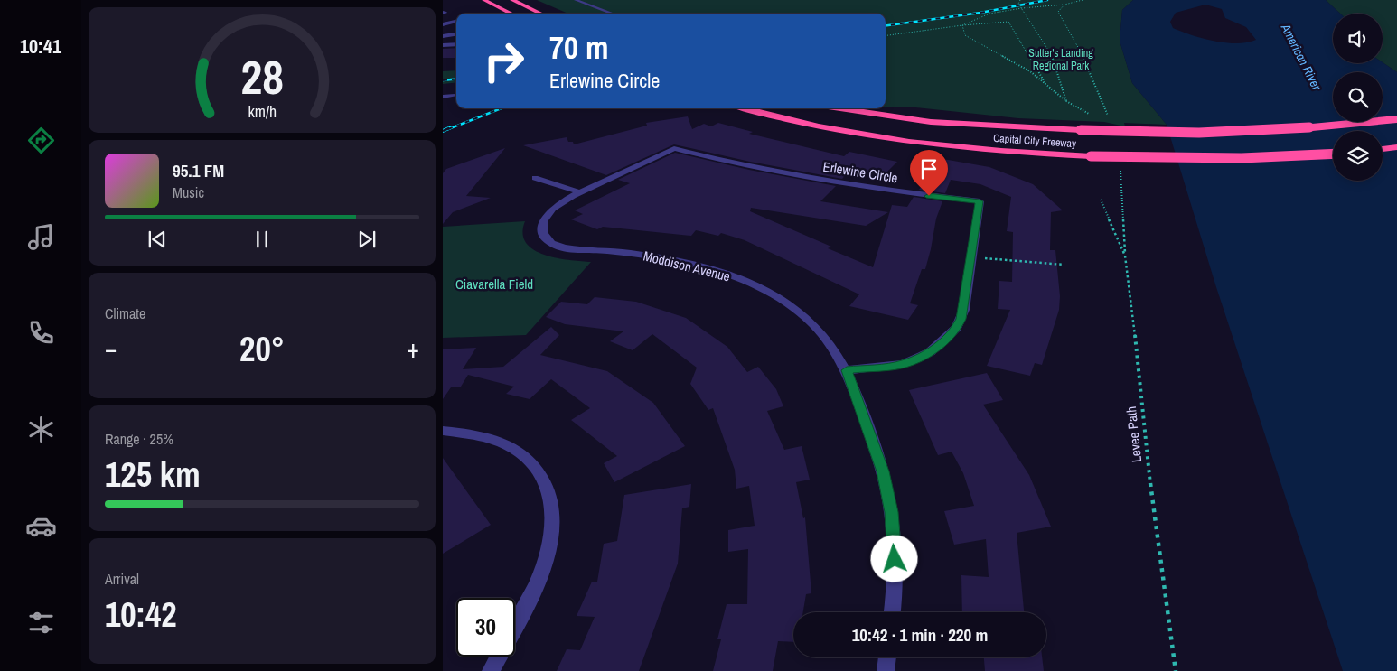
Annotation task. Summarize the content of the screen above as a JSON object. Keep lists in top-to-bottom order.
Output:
{
  "streets": {
    "highway": ["Capital City Freeway"],
    "street": ["Erlewine Circle", "Moddison Avenue"],
    "path": ["Levee Path"]
  },
  "crossings": [
    ["Erlewine Circle", "Moddison Avenue"]
  ],
  "water": ["American River"],
  "parks": ["Sutter's Landing Regional Park", "Ciavarella Field"],
  "page": {
    "tabs": "10:41",
    "turn": ["70 m", "Erlewine Circle"],
    "song": ["95.1 FM", "Music"],
    "tile": [
      "Climate",
      ["Range · 25%", "125 km"],
      ["Arrival", "10:42"]
    ],
    "heat": ["−", "20°", "+"],
    "limit": "30",
    "trip": "10:42 · 1 min · 220 m",
    "gauge": ["28", "km/h"]
  }
}
